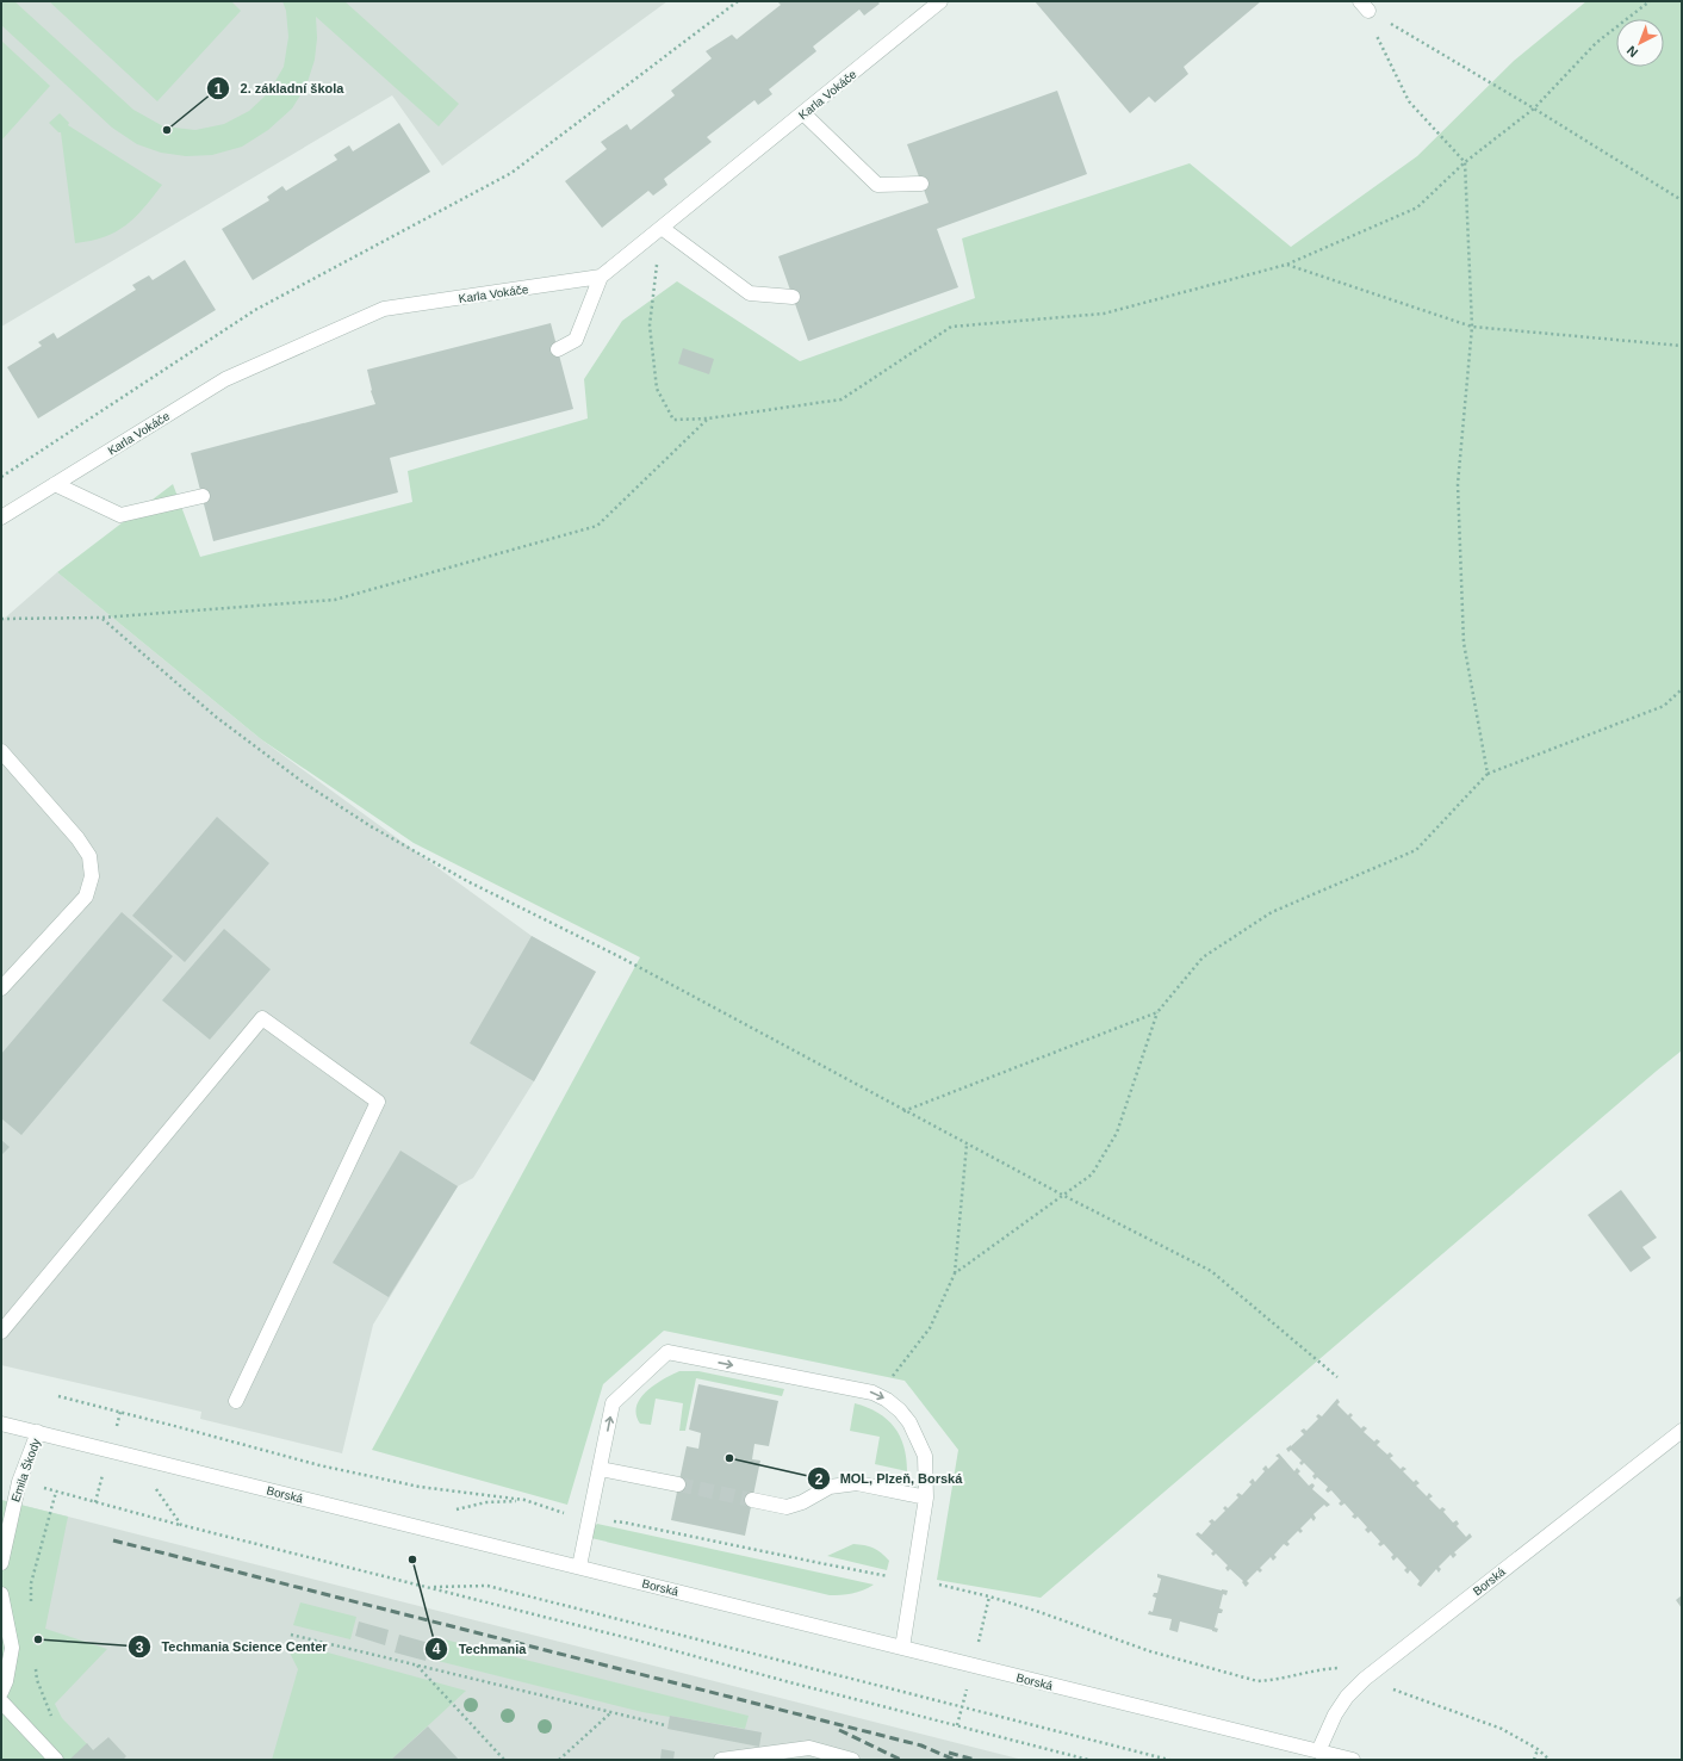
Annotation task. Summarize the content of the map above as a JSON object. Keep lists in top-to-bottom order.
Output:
{
  "streets": {
    "street": ["Karla Vokáče", "Emila Škody", "Borská"]
  },
  "crossings": [
    ["Emila Škody", "Borská"]
  ],
  "places": [
    "2. základní škola",
    "MOL, Plzeň, Borská",
    "Techmania",
    "Techmania Science Center"
  ],
  "north": "bottom left"
}
